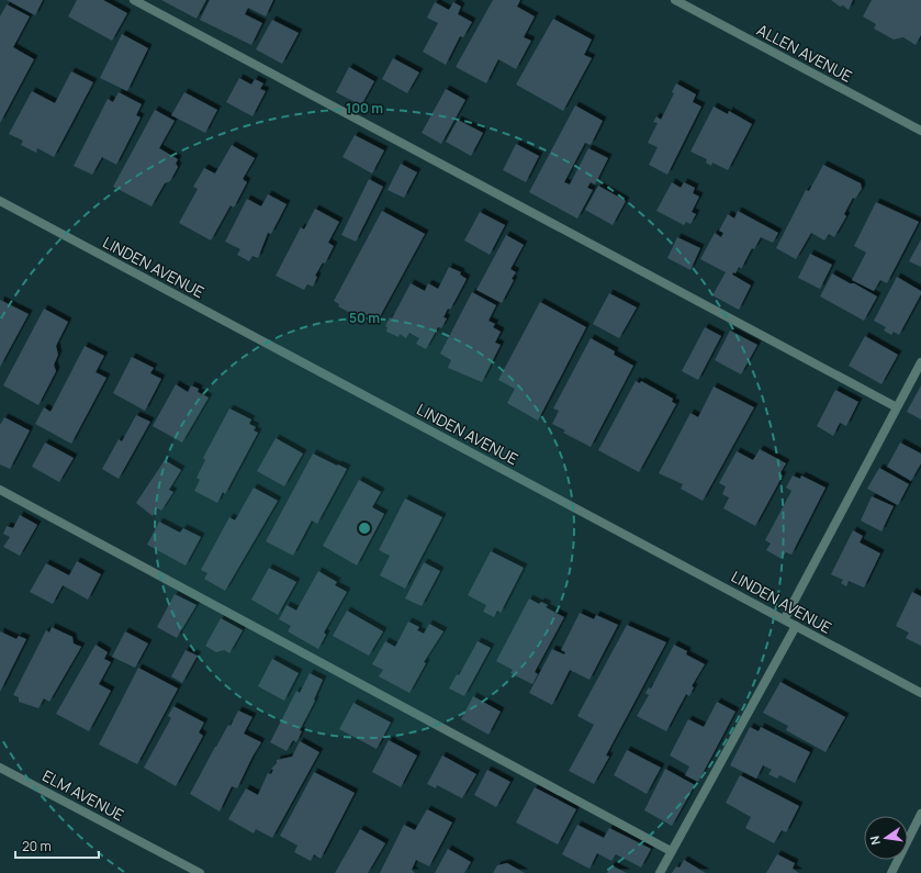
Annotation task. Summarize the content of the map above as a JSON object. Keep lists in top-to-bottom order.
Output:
{
  "streets": {
    "street": ["ALLEN AVENUE", "LINDEN AVENUE", "ELM AVENUE"]
  },
  "scale_bar": "20 m",
  "north": "left",
  "rings": ["100 m", "50 m"]
}
